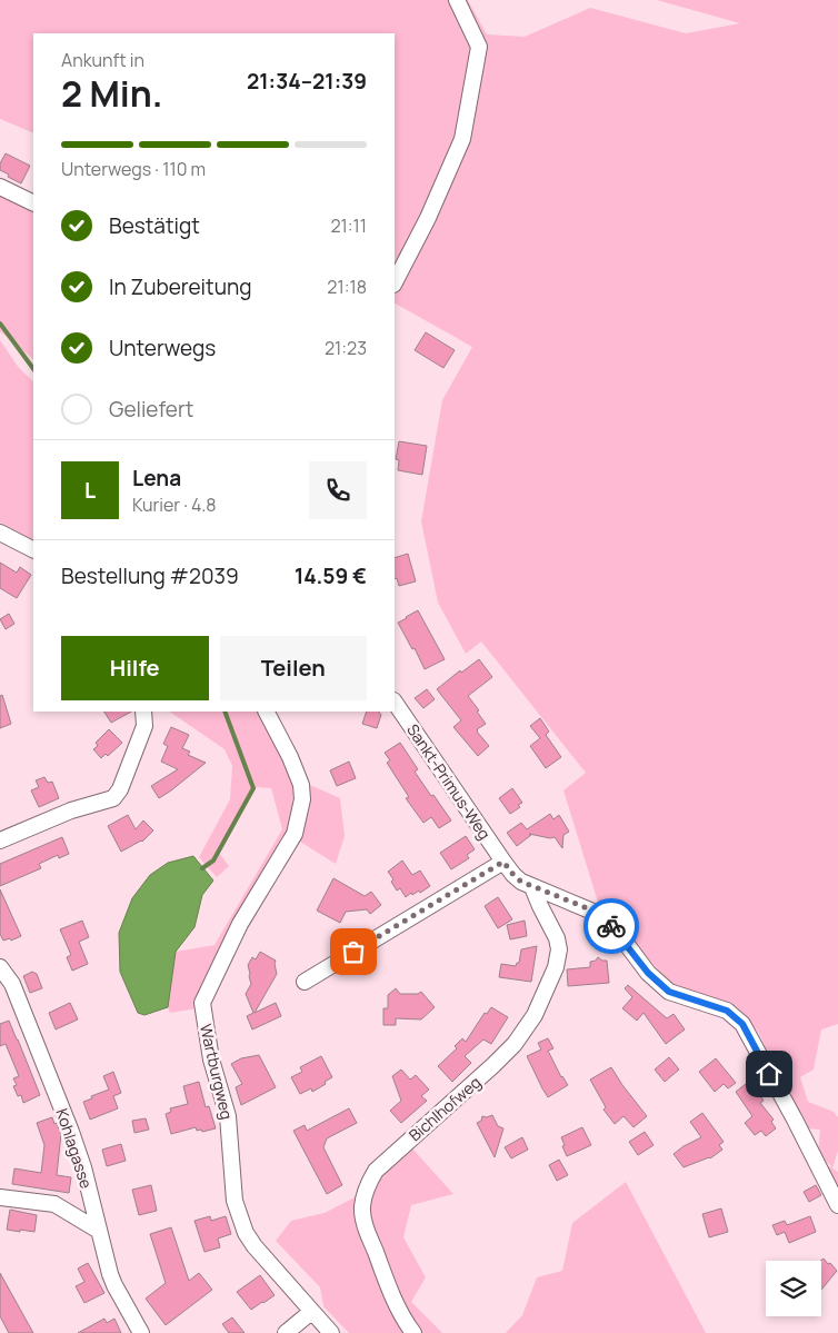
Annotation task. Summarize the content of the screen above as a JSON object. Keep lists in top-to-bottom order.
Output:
{
  "streets": {
    "street": [
      "Sankt-Primus-Weg",
      "Wartburgweg",
      "Bichlhofweg",
      "Kohlagasse"
    ]
  },
  "crossings": [
    ["Sankt-Primus-Weg", "Bichlhofweg"]
  ],
  "page": {
    "heading": ["2 Min.", "Ankunft in", "21:34–21:39"],
    "panel": [
      "Lena",
      "Kurier · 4.8",
      "Bestellung #2039",
      "14.59 €"
    ],
    "bar": "Unterwegs · 110 m",
    "list": [
      ["Bestätigt", "21:11"],
      ["In Zubereitung", "21:18"],
      ["Unterwegs", "21:23"],
      "Geliefert"
    ],
    "round": "L",
    "buttons": ["Hilfe", "Teilen"]
  }
}
